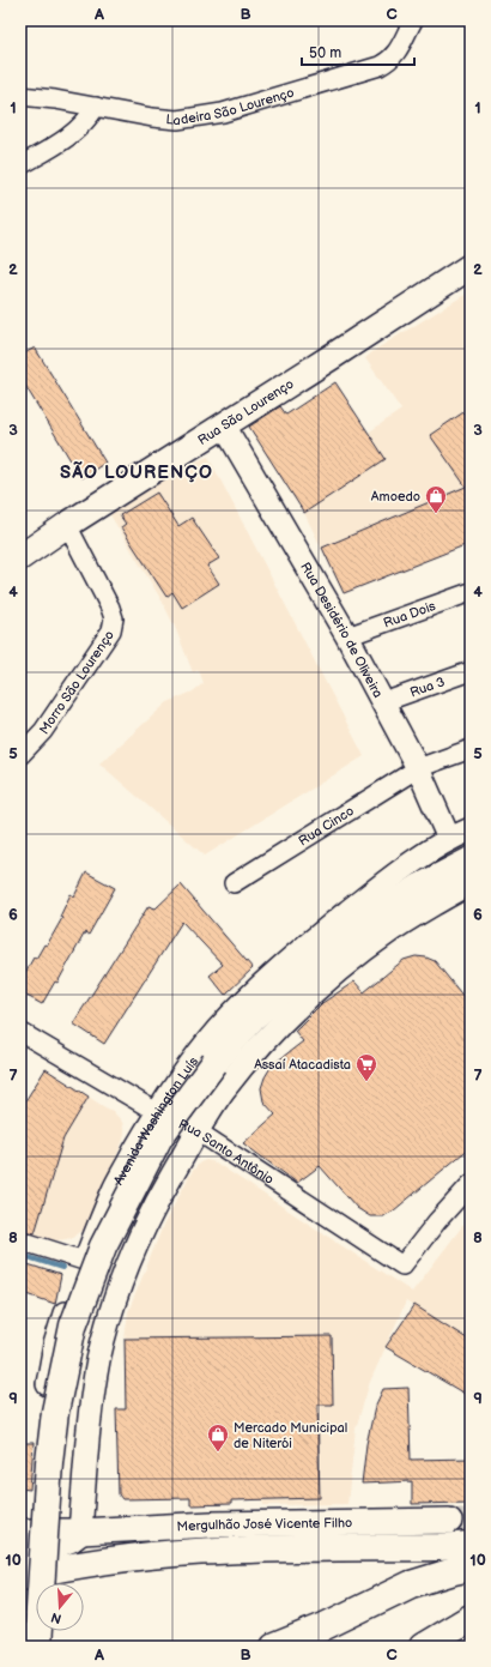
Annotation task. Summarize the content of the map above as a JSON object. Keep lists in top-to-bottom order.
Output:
{
  "streets": {
    "main road": ["Rua São Lourenço", "Mergulhão José Vicente Filho"],
    "street": [
      "Ladeira São Lourenço",
      "Rua Dois",
      "Rua Desidério de Oliveira",
      "Morro São Lourenço",
      "Rua 3",
      "Rua Cinco",
      "Avenida Washington Luís",
      "Rua Santo Antônio"
    ]
  },
  "crossings": [
    ["Rua São Lourenço", "Rua Desidério de Oliveira"],
    ["Rua São Lourenço", "Morro São Lourenço"],
    ["Rua Dois", "Rua Desidério de Oliveira"],
    ["Rua Desidério de Oliveira", "Rua 3"],
    ["Rua Desidério de Oliveira", "Rua Cinco"],
    ["Rua Desidério de Oliveira", "Avenida Washington Luís"],
    ["Avenida Washington Luís", "Rua Santo Antônio"],
    ["Avenida Washington Luís", "Mergulhão José Vicente Filho"]
  ],
  "districts": ["SÃO LOURENÇO"],
  "places": {
    "shop": ["Amoedo", "Mercado Municipal de Niterói"],
    "supermarket": ["Assaí Atacadista"]
  },
  "scale_bar": "50 m",
  "north": "bottom",
  "grid": {
    "columns": ["A", "B", "C"],
    "rows": [
      "1",
      "2",
      "3",
      "4",
      "5",
      "6",
      "7",
      "8",
      "9",
      "10"
    ]
  }
}
